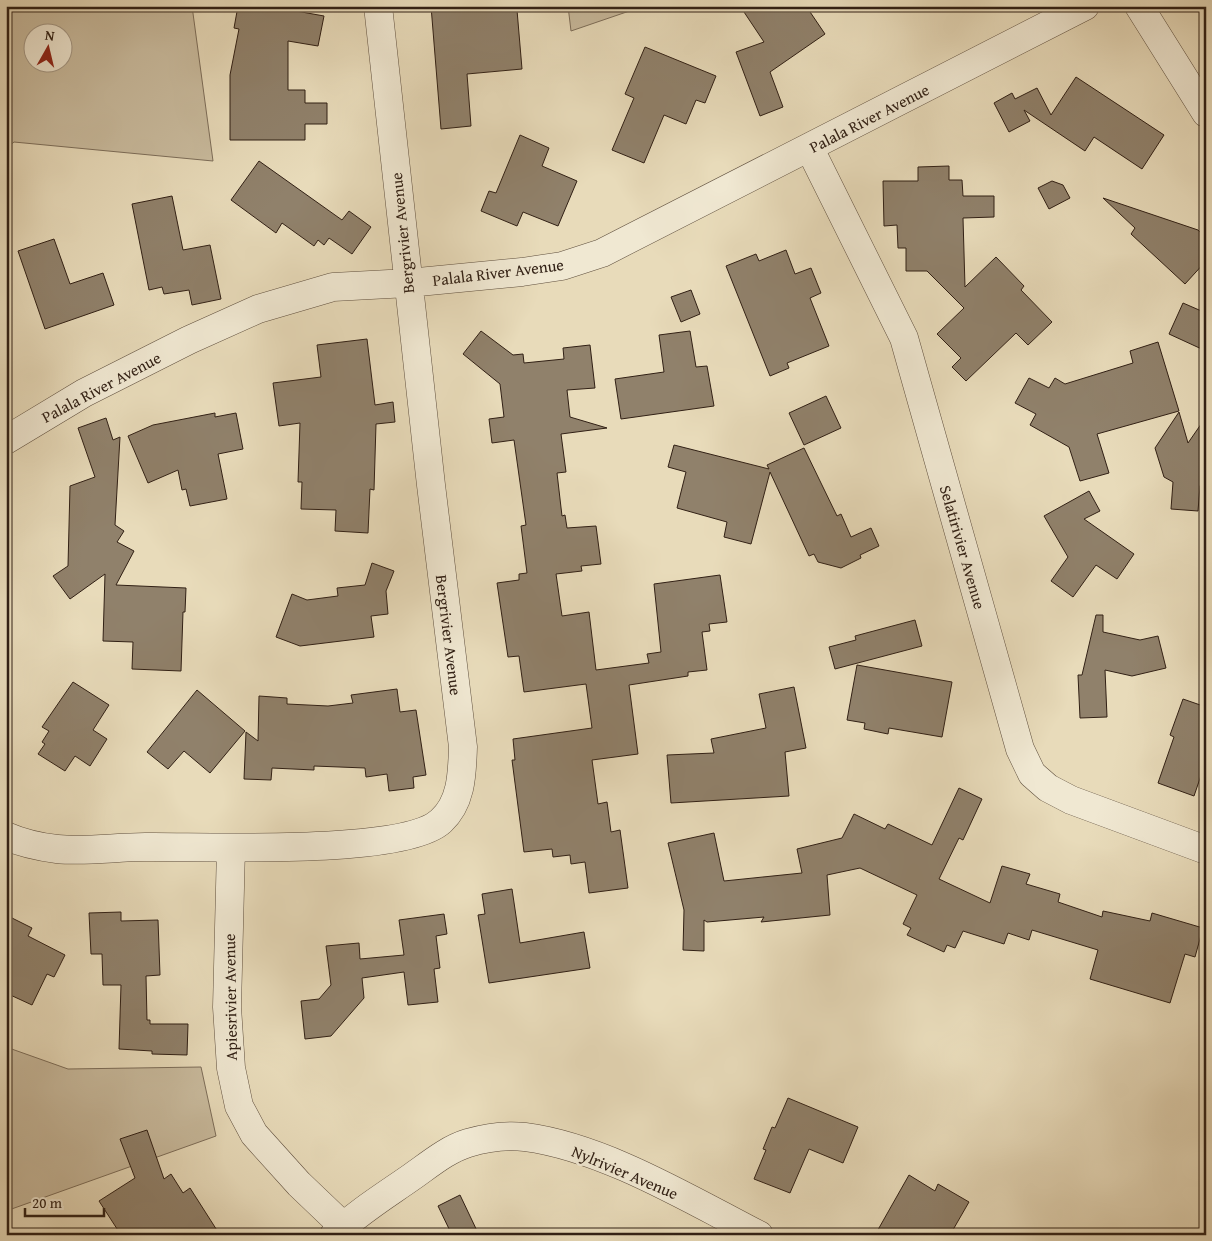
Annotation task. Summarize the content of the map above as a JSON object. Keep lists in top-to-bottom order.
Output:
{
  "streets": {
    "street": [
      "Palala River Avenue",
      "Bergrivier Avenue",
      "Selatirivier Avenue",
      "Apiesrivier Avenue",
      "Nylrivier Avenue"
    ]
  },
  "crossings": [
    ["Palala River Avenue", "Bergrivier Avenue"],
    ["Palala River Avenue", "Selatirivier Avenue"],
    ["Bergrivier Avenue", "Apiesrivier Avenue"],
    ["Apiesrivier Avenue", "Nylrivier Avenue"]
  ],
  "scale_bar": "20 m",
  "north": "top"
}
